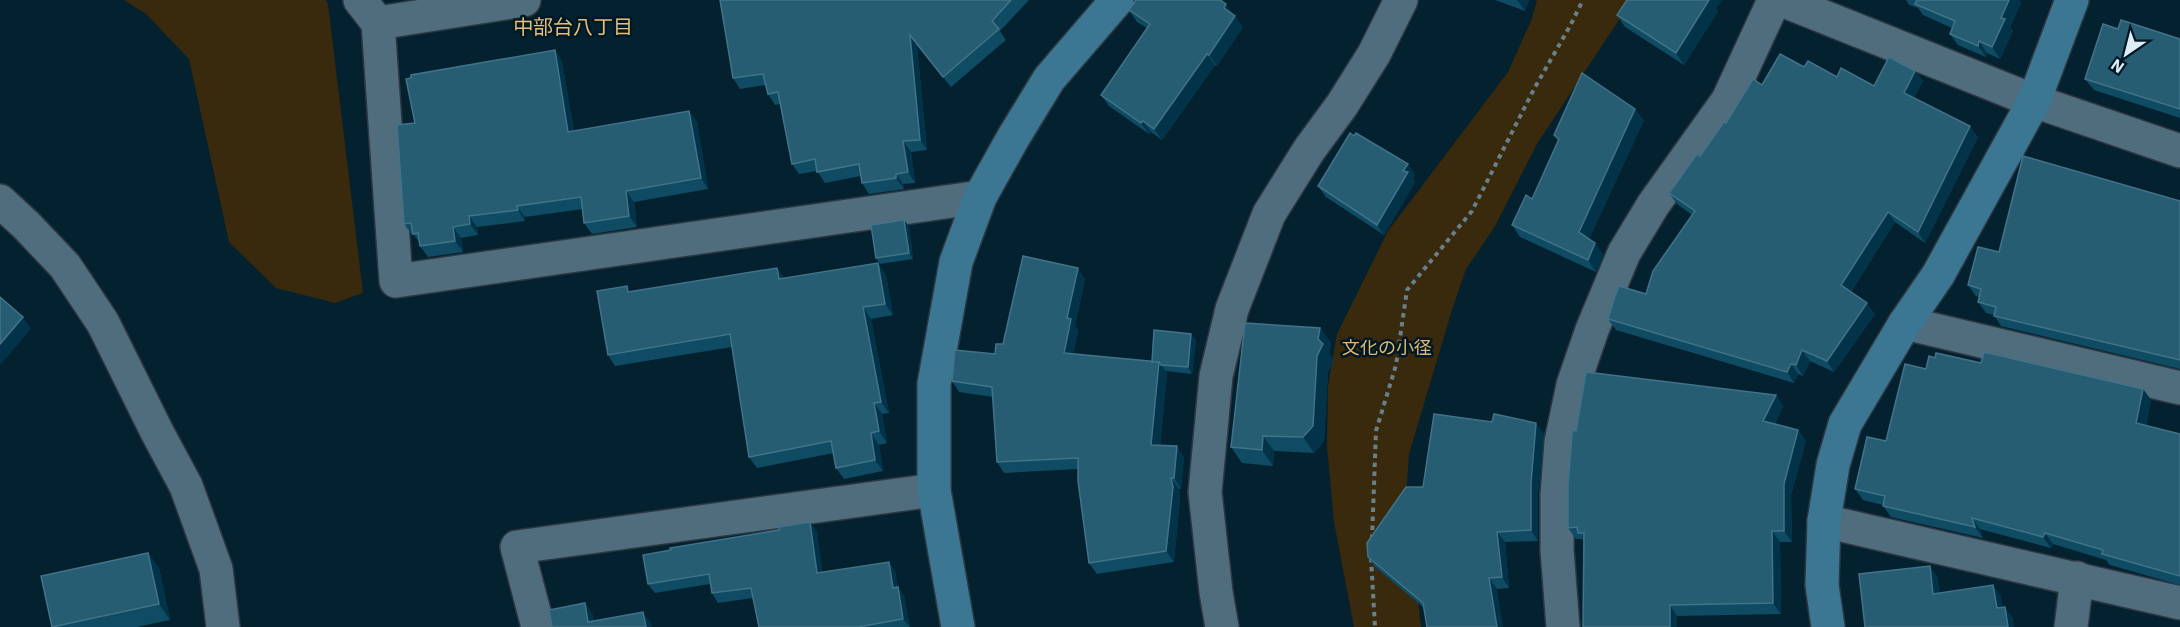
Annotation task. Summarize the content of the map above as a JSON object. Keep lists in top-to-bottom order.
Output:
{
  "districts": ["中部台八丁目"],
  "parks": ["文化の小径"],
  "north": "bottom left"
}
